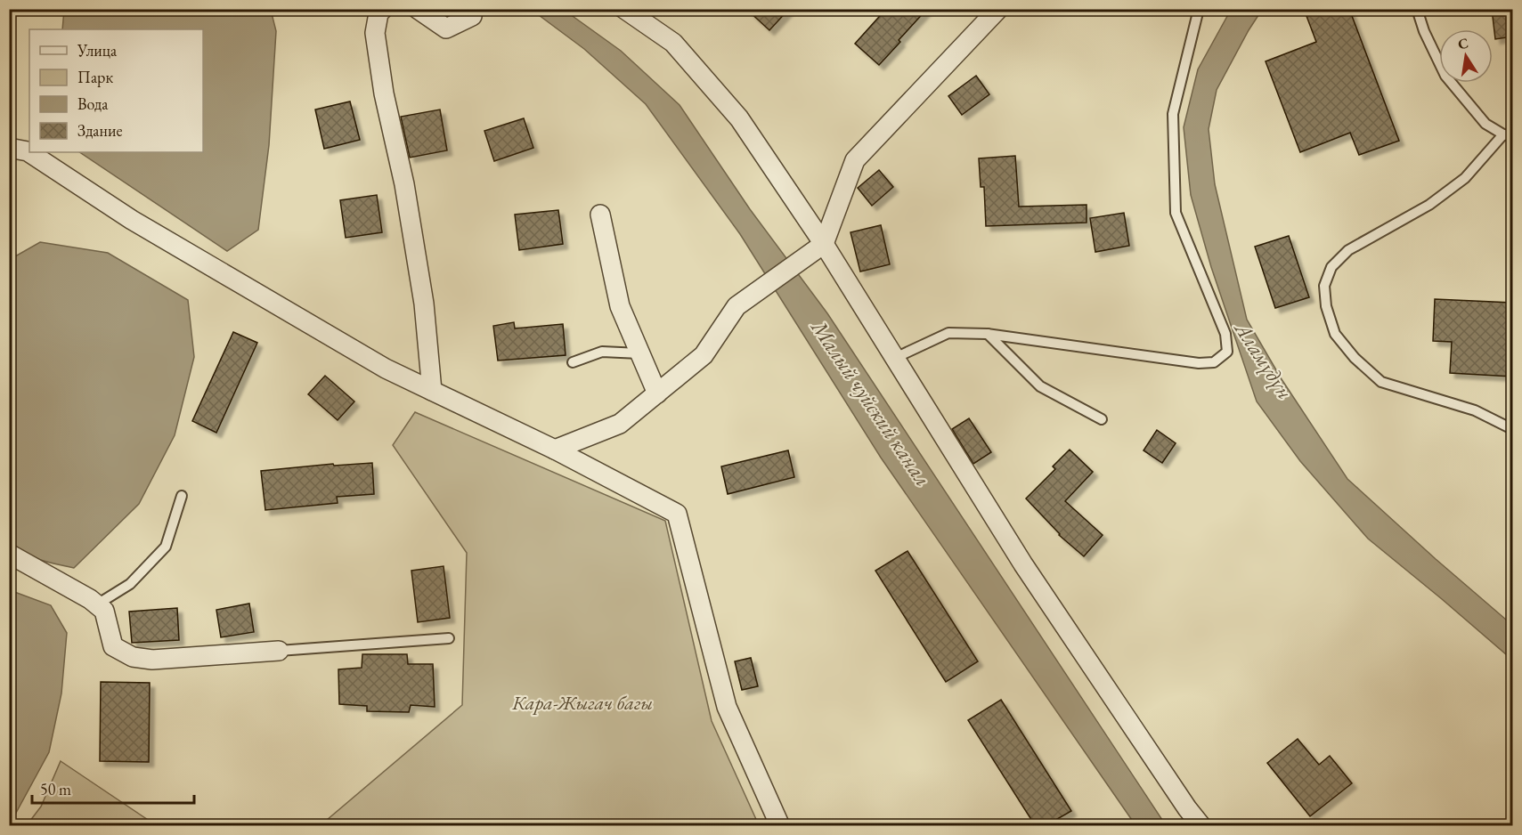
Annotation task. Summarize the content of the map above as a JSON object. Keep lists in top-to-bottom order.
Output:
{
  "water": ["Аламүдүн", "Малый чуйский канал"],
  "parks": ["Кара-Жыгач багы"],
  "legend": [
    "Улица",
    "Парк",
    "Вода",
    "Здание"
  ],
  "scale_bar": "50 m",
  "north": "top"
}
